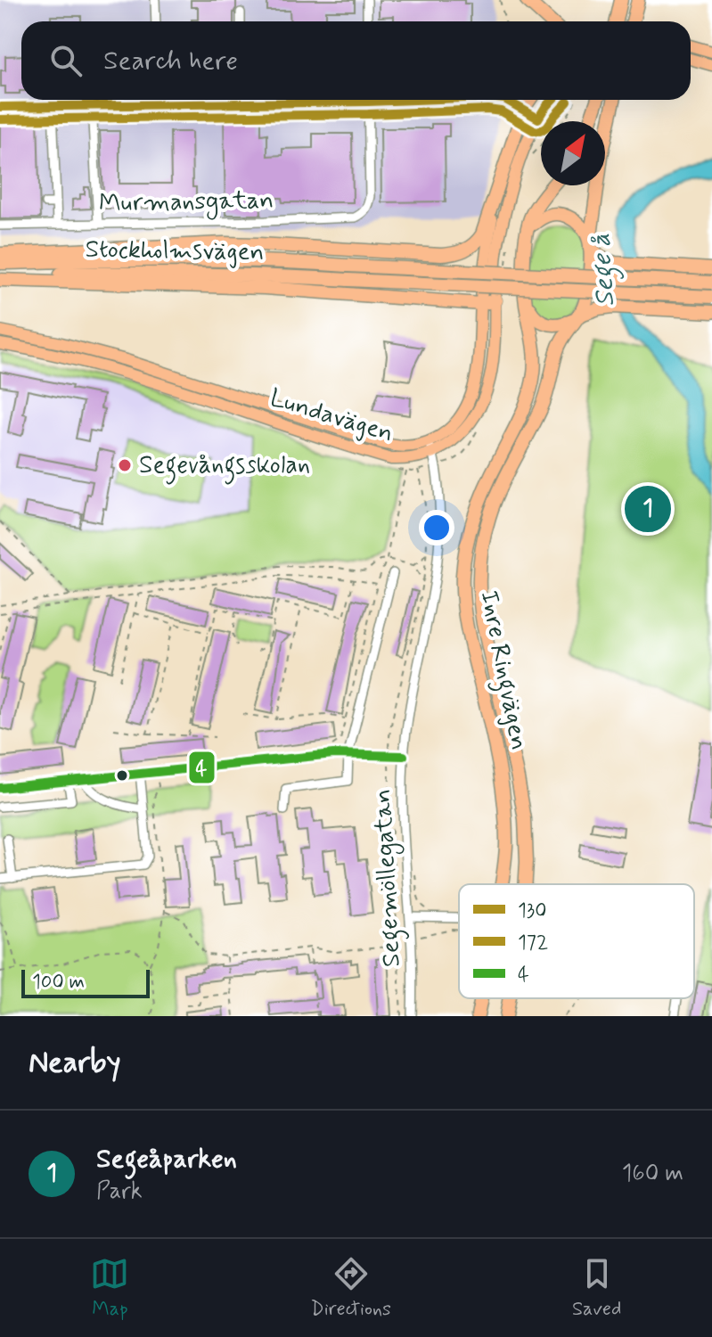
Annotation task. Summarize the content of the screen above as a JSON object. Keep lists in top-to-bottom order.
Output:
{
  "streets": {
    "highway": ["Stockholmsvägen", "Inre Ringvägen"],
    "main road": ["Lundavägen"],
    "street": ["Murmansgatan", "Segemöllegatan"]
  },
  "crossings": [
    ["Lundavägen", "Segemöllegatan"]
  ],
  "water": ["Sege å"],
  "places": ["Segevångsskolan"],
  "lines": ["transit line 130", "transit line 172", "transit line 4"],
  "legend": ["130", "172", "4"],
  "scale_bar": "100 m",
  "north": "top right",
  "page": {
    "search": "Search here",
    "pins": "1",
    "scale": "100 m",
    "heading": "Nearby",
    "list": [
      {
        "mark": "1",
        "name": "Segeåparken",
        "note": "Park",
        "value": "160 m"
      }
    ],
    "nav": ["Map", "Directions", "Saved"]
  }
}
